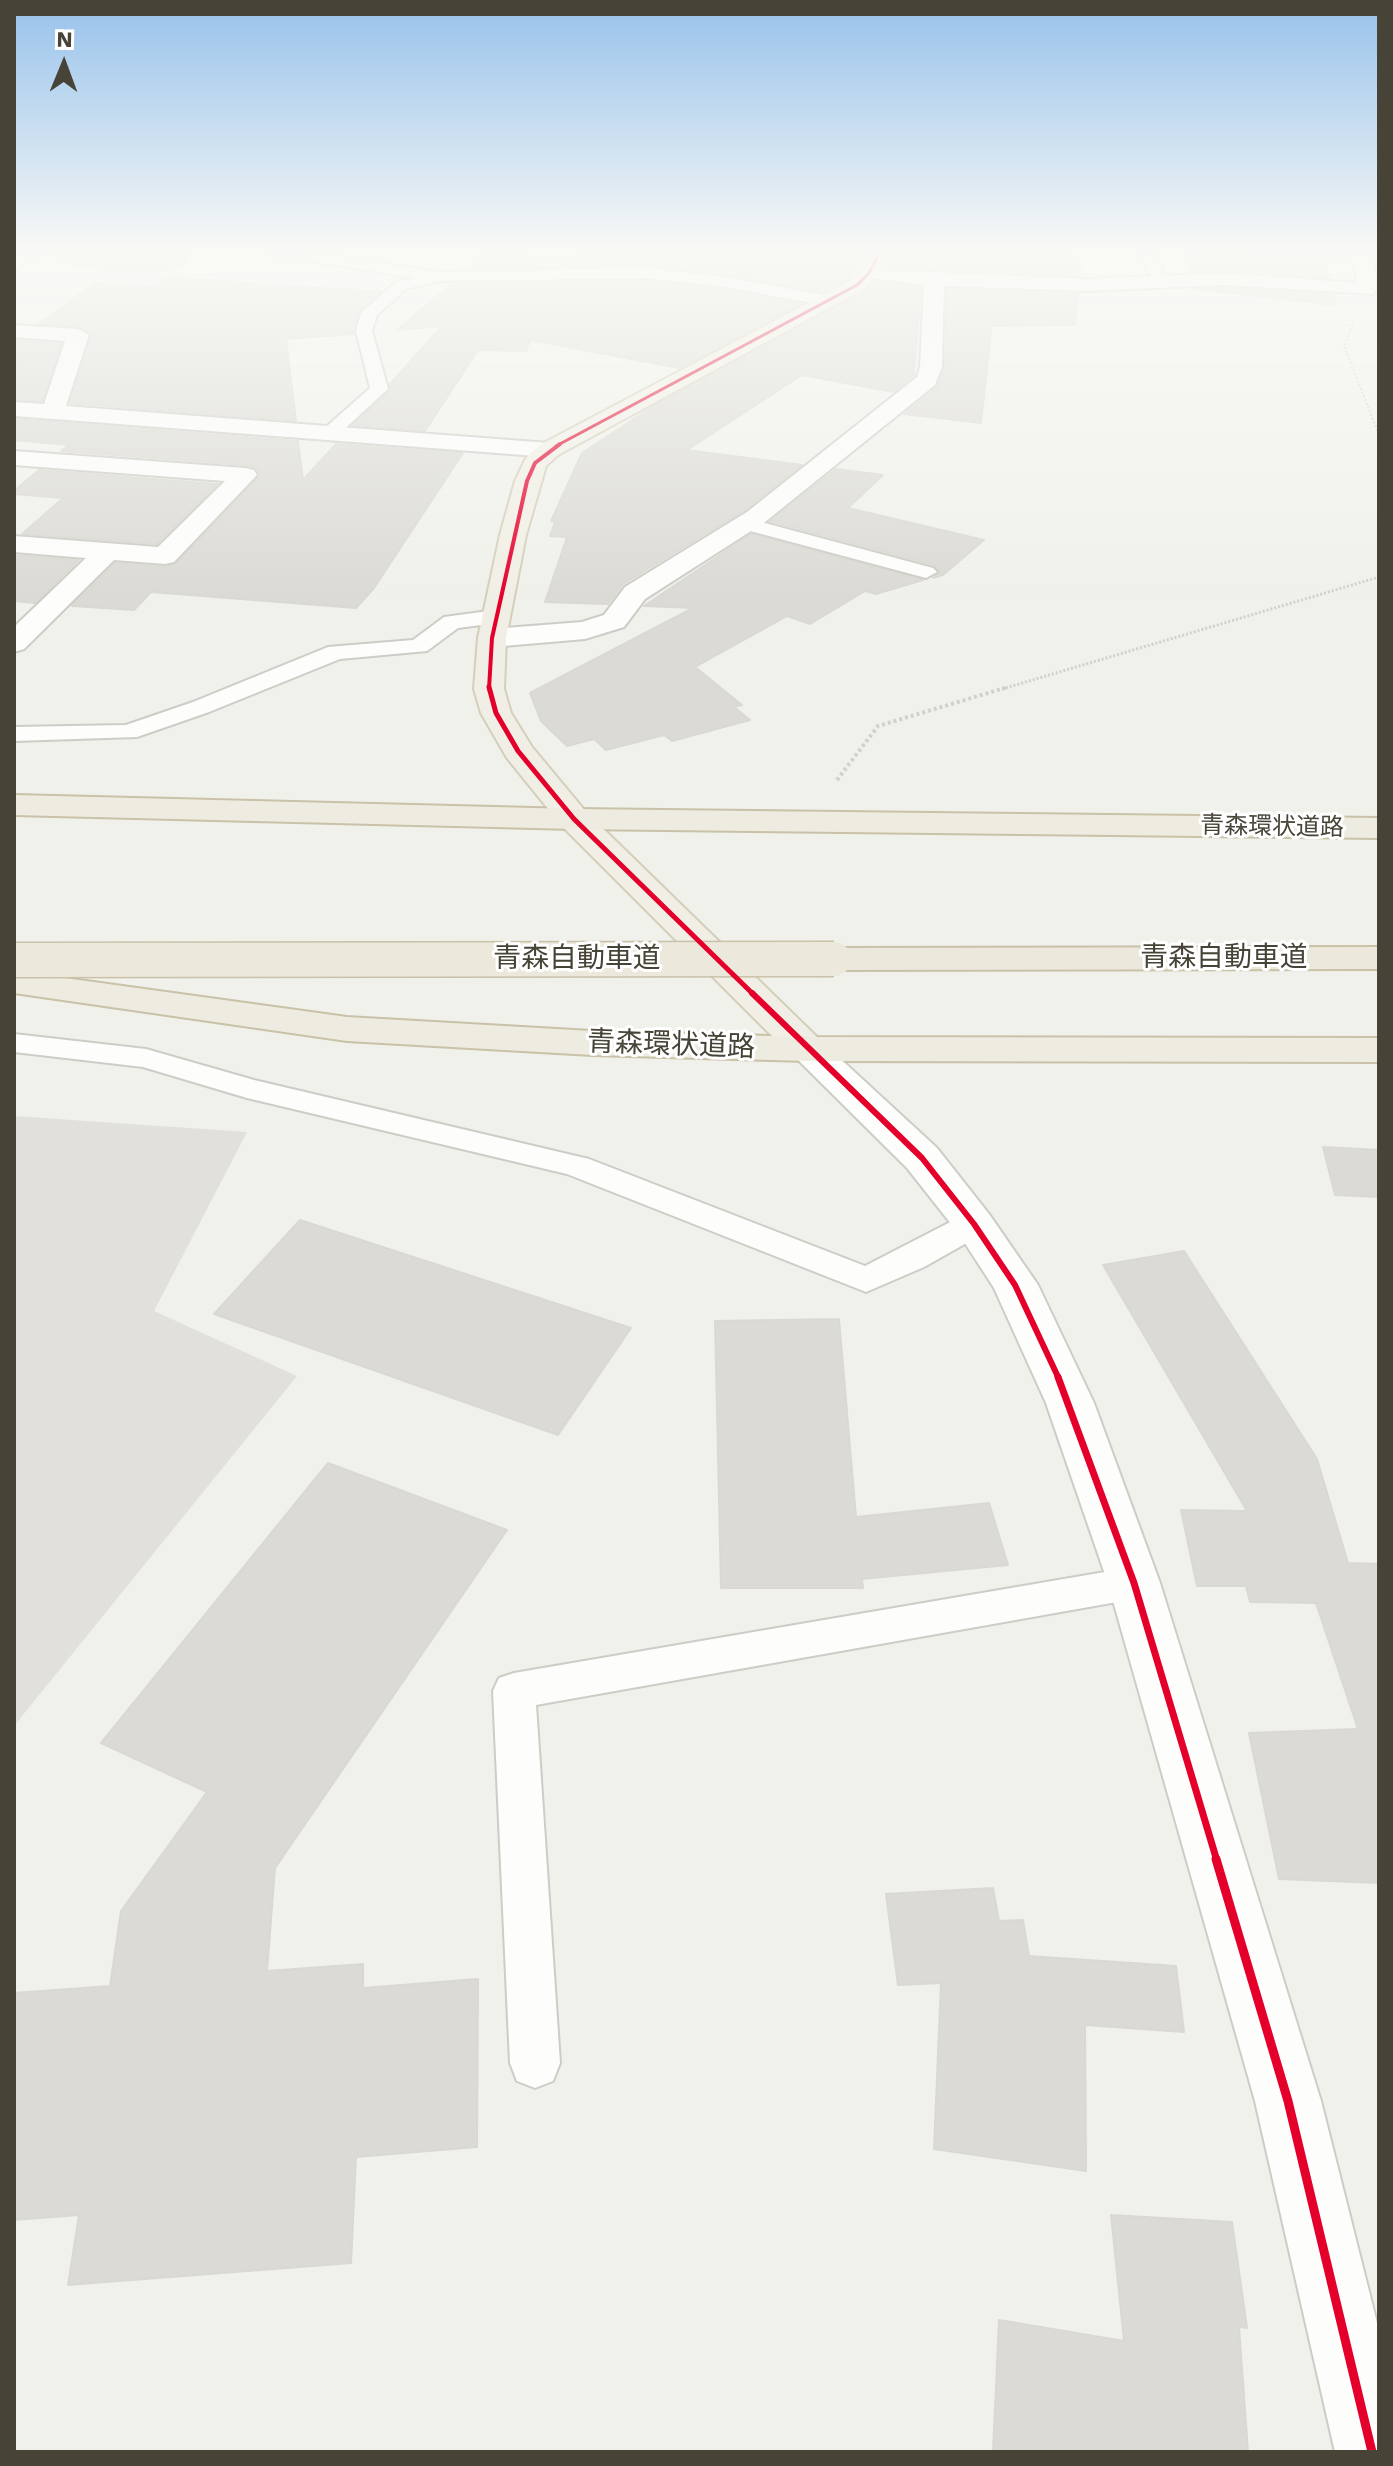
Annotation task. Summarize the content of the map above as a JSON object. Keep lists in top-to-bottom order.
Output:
{
  "streets": {
    "highway": ["青森環状道路", "青森自動車道"]
  },
  "north": "top"
}
